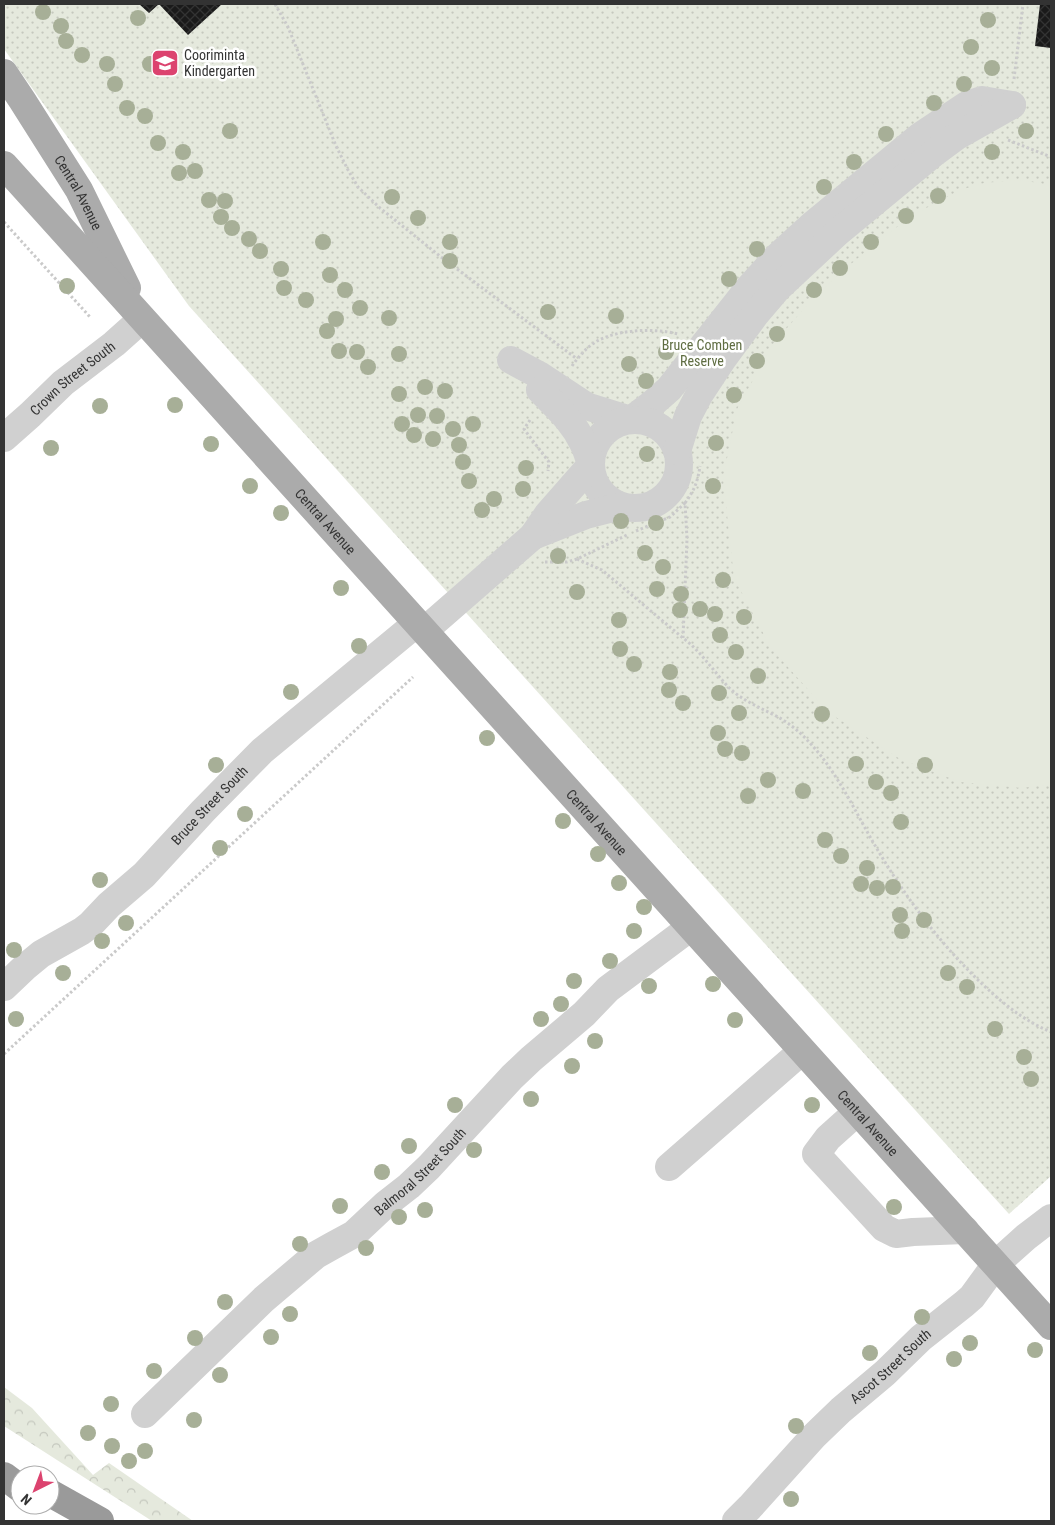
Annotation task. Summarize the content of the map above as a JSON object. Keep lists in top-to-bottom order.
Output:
{
  "streets": {
    "main road": ["Central Avenue"],
    "street": [
      "Crown Street South",
      "Bruce Street South",
      "Balmoral Street South",
      "Ascot Street South"
    ]
  },
  "crossings": [
    ["Central Avenue", "Crown Street South"],
    ["Central Avenue", "Bruce Street South"],
    ["Central Avenue", "Balmoral Street South"],
    ["Central Avenue", "Ascot Street South"]
  ],
  "parks": ["Bruce Comben Reserve"],
  "places": {
    "school or university": ["Cooriminta Kindergarten"]
  },
  "north": "bottom left"
}
